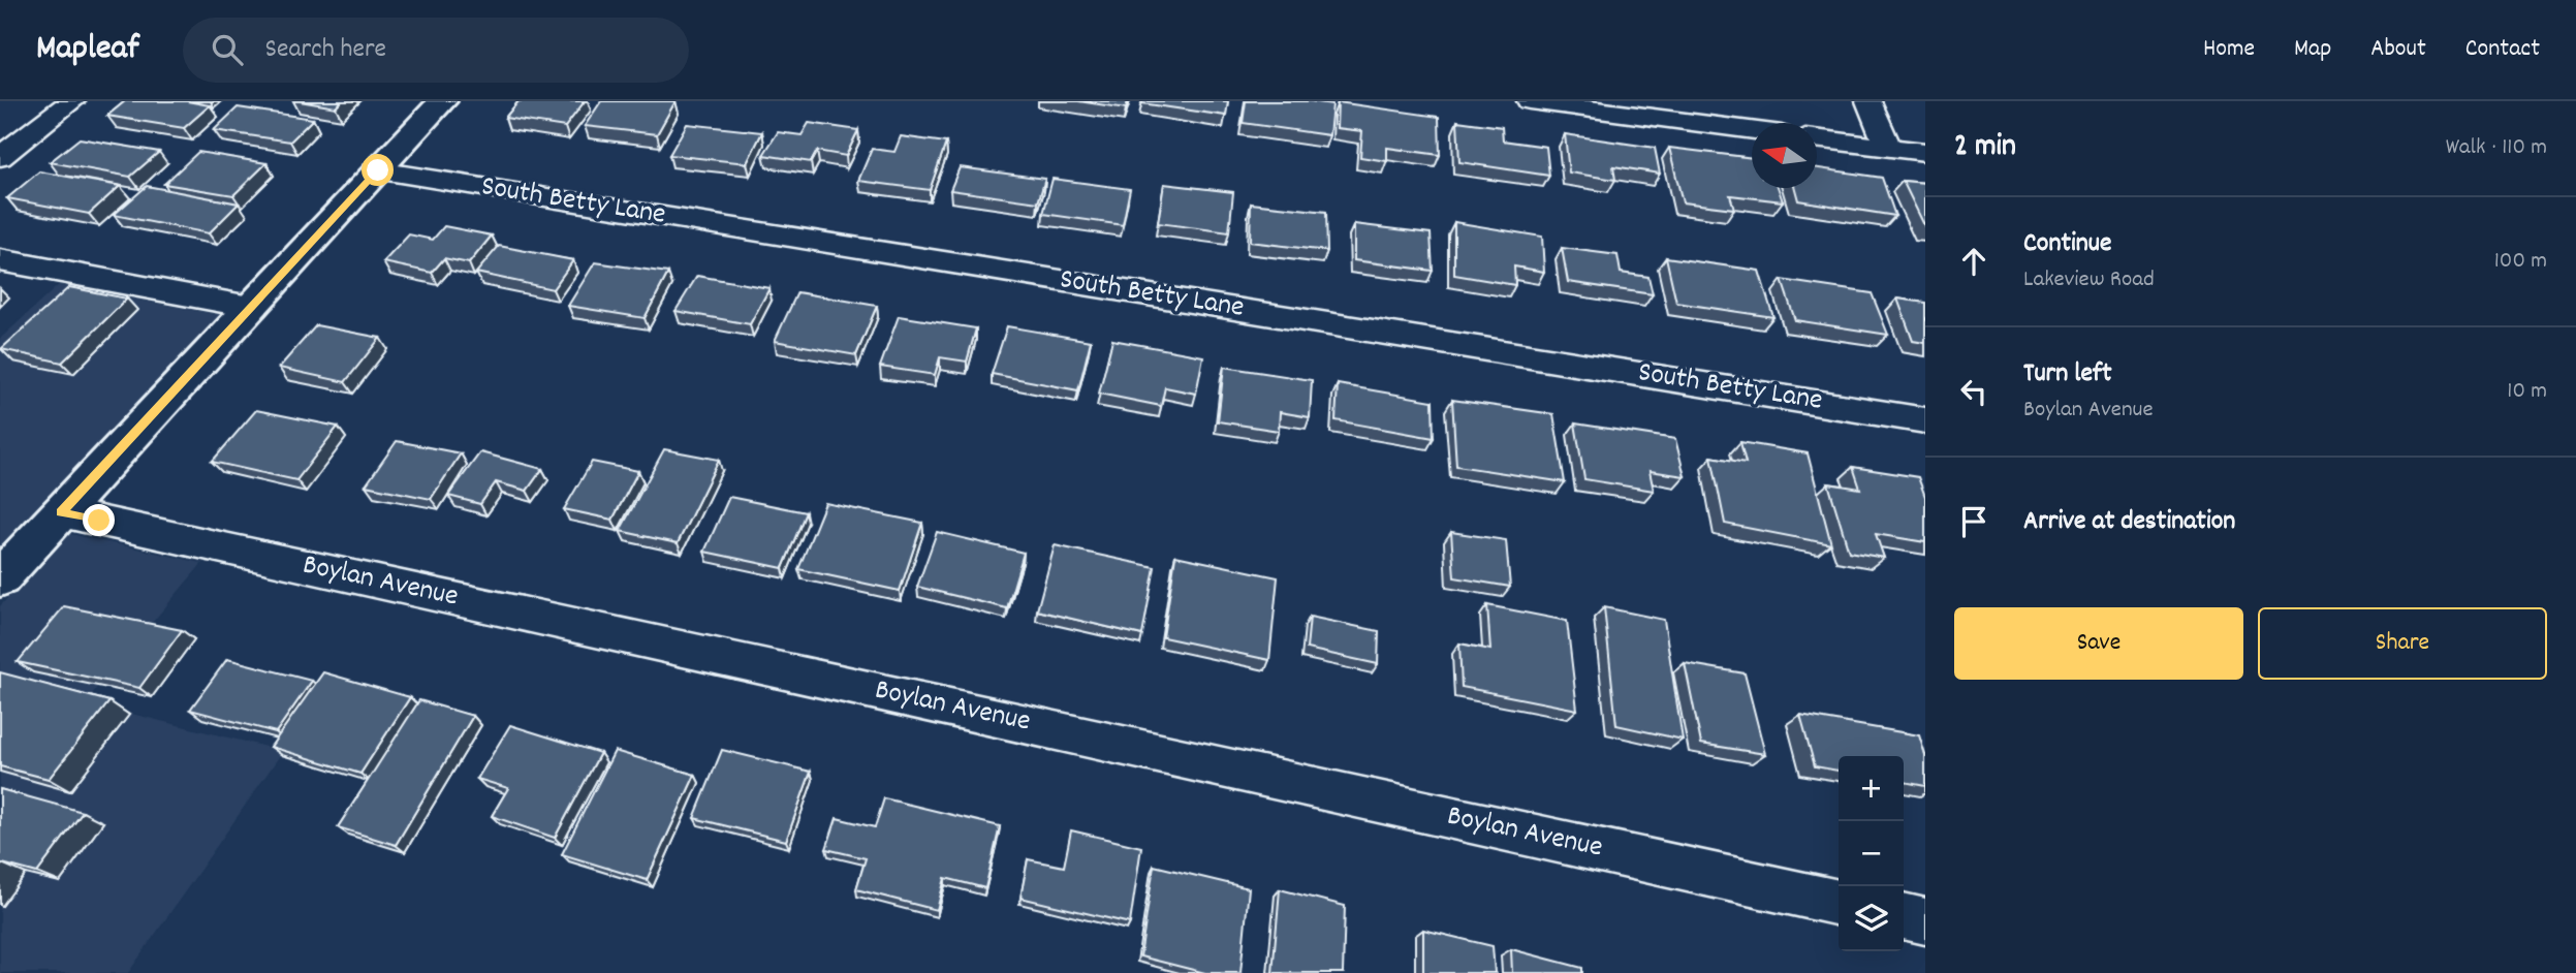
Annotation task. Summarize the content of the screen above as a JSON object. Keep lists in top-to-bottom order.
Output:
{
  "streets": {
    "street": ["South Betty Lane", "Boylan Avenue"]
  },
  "north": "left",
  "page": {
    "header": "Mapleaf",
    "search": "Search here",
    "nav": [
      "Home",
      "Map",
      "About",
      "Contact"
    ],
    "heading": ["2 min", "Walk · 110 m"],
    "list": [
      ["Continue", "Lakeview Road", "100 m"],
      ["Turn left", "Boylan Avenue", "10 m"],
      "Arrive at destination"
    ],
    "buttons": ["Save", "Share"],
    "map_buttons": ["+", "−"]
  }
}
